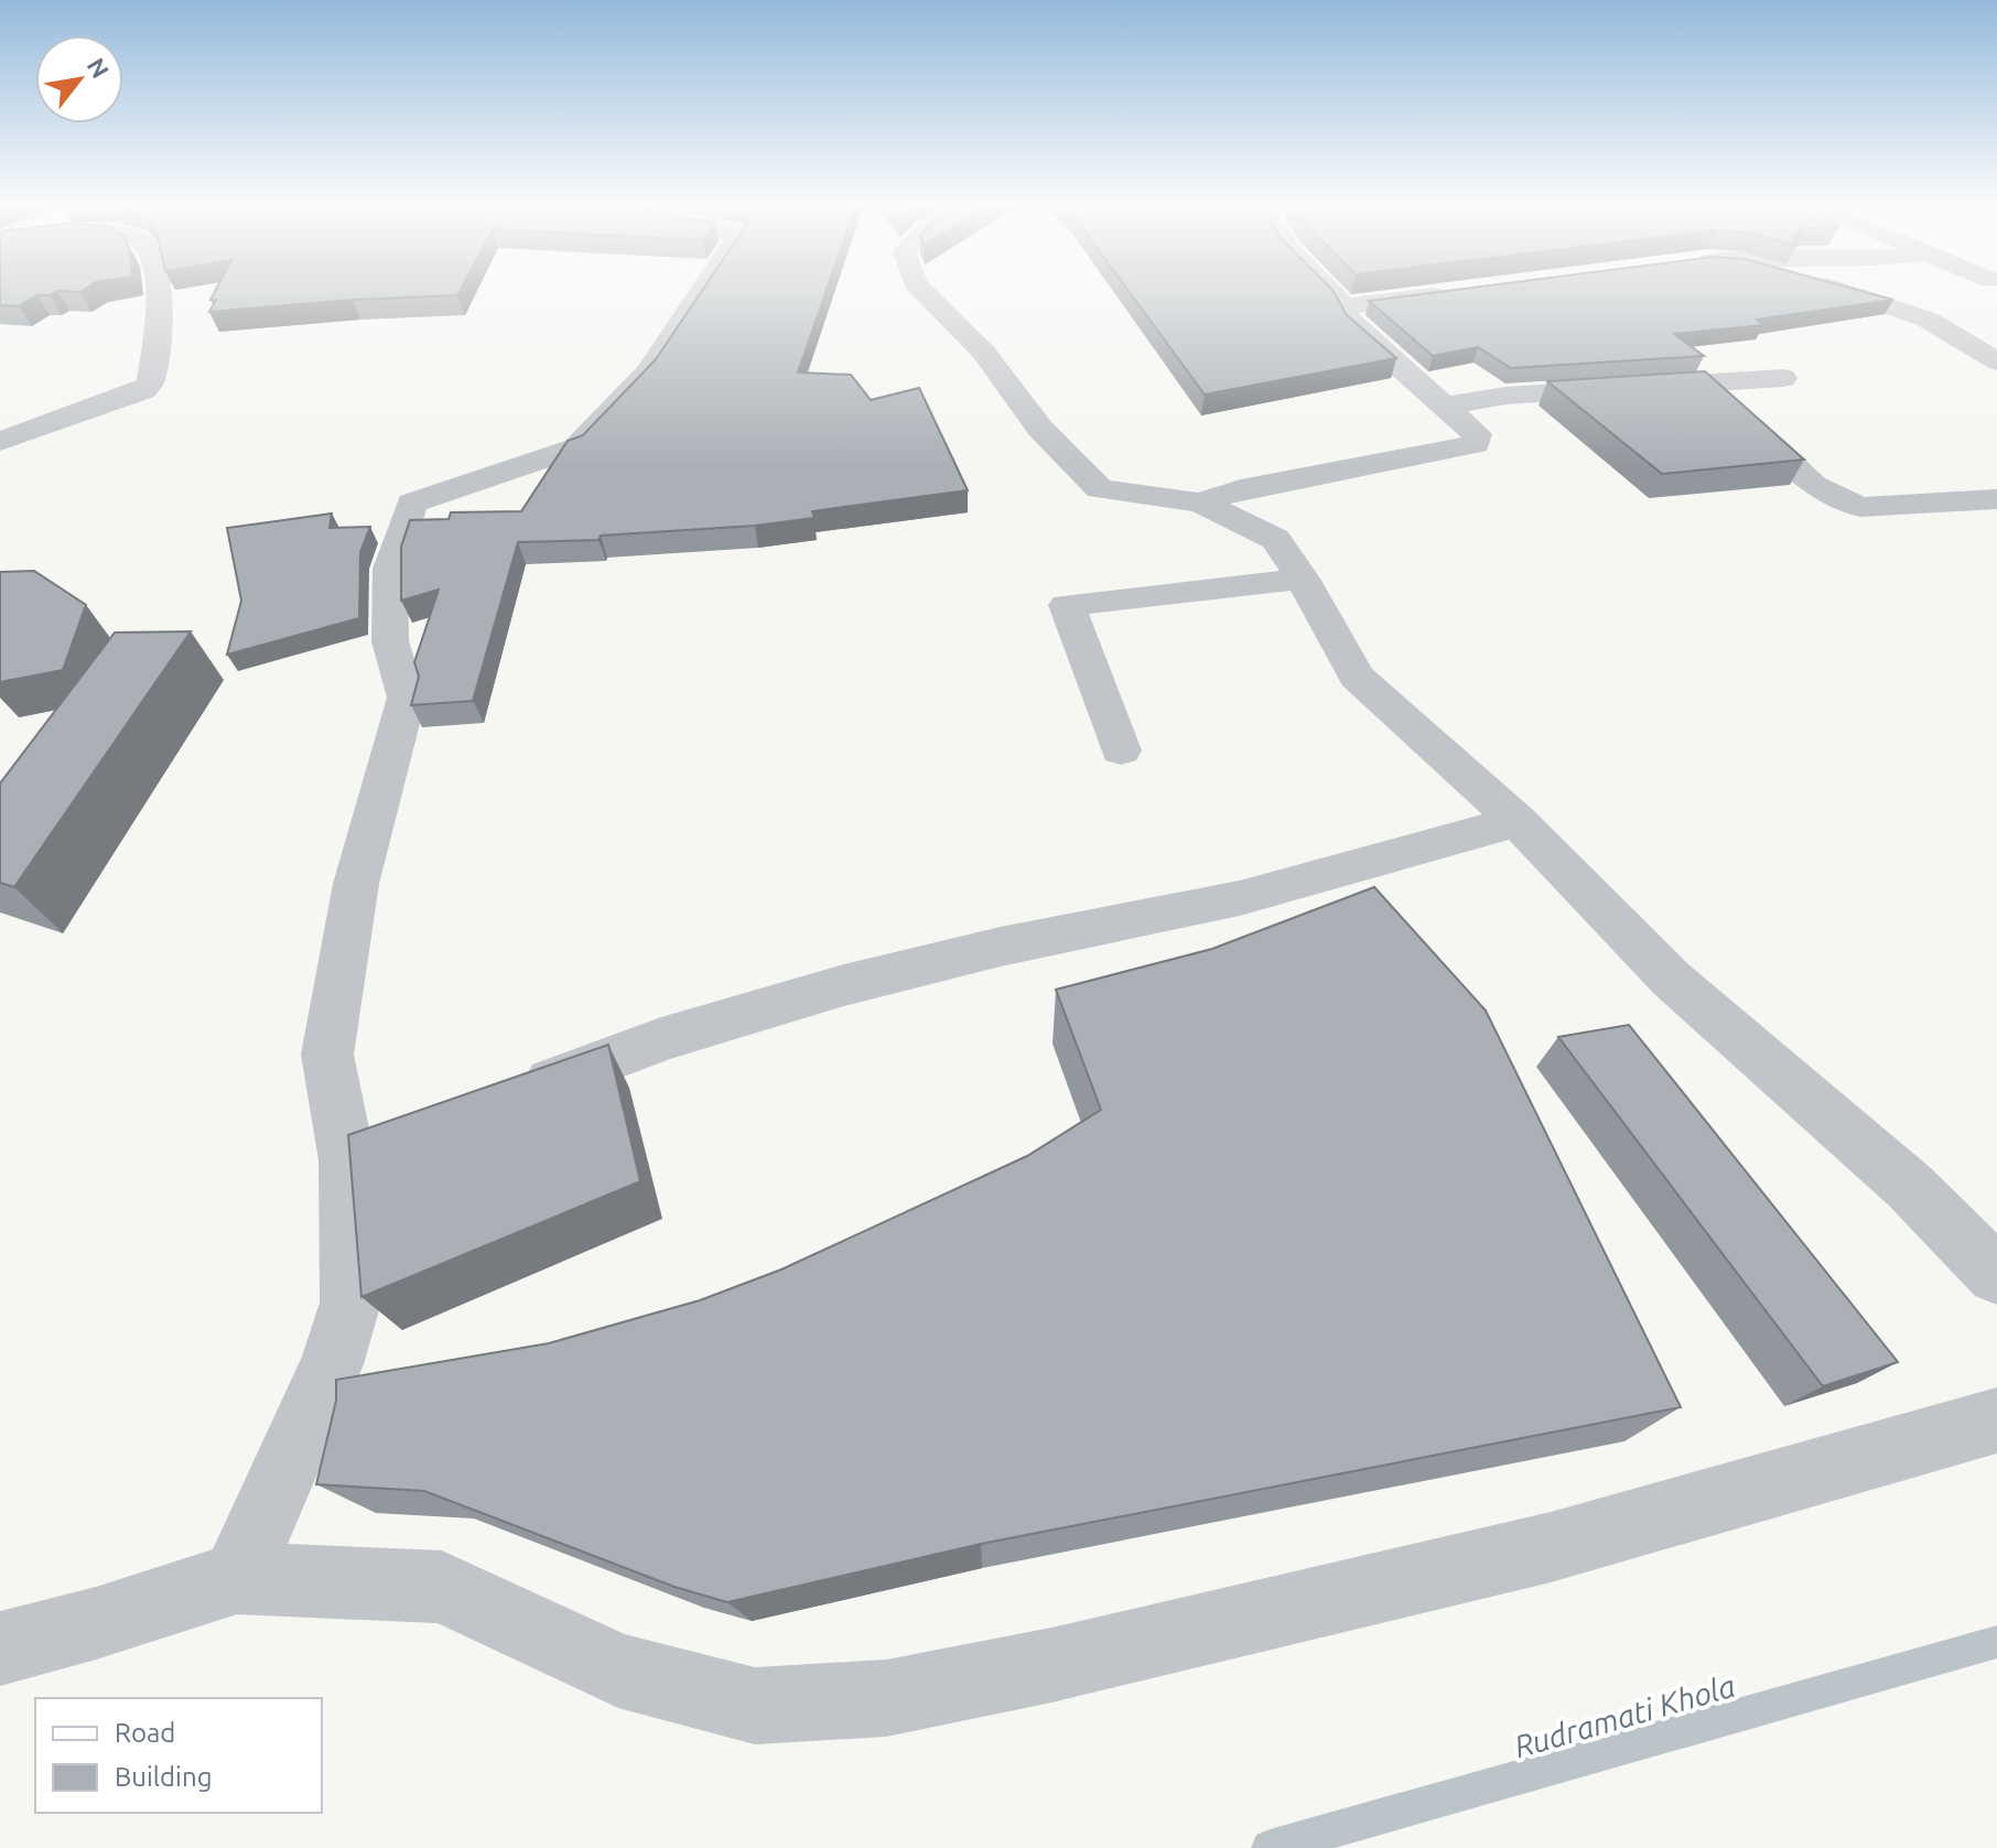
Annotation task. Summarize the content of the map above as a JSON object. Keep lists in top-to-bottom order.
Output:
{
  "water": ["Rudramati Khola"],
  "legend": ["Road", "Building"],
  "north": "top right"
}
